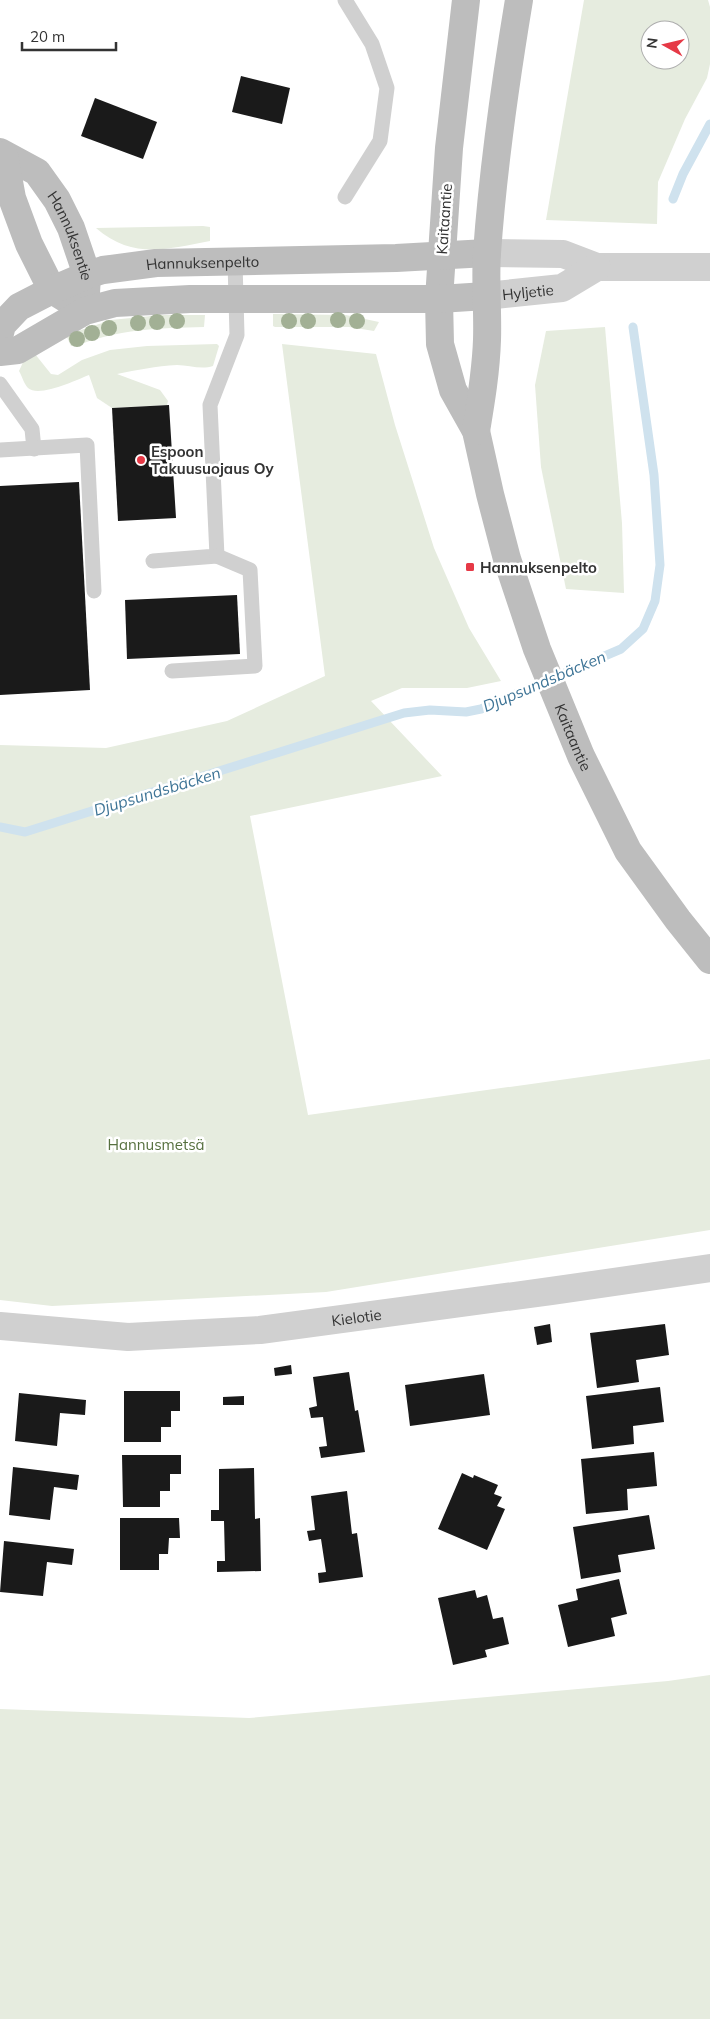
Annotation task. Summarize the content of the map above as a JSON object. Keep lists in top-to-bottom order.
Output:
{
  "streets": {
    "main road": ["Kaitaantie", "Hannuksentie", "Hannuksenpelto"],
    "street": ["Hyljetie", "Kielotie"]
  },
  "crossings": [
    ["Kaitaantie", "Hannuksenpelto"],
    ["Kaitaantie", "Hyljetie"],
    ["Hannuksentie", "Hannuksenpelto"]
  ],
  "water": ["Djupsundsbäcken"],
  "parks": ["Hannusmetsä"],
  "places": {
    "other": ["Espoon Takuusuojaus Oy"],
    "transit": ["Hannuksenpelto"]
  },
  "scale_bar": "20 m",
  "north": "left"
}
